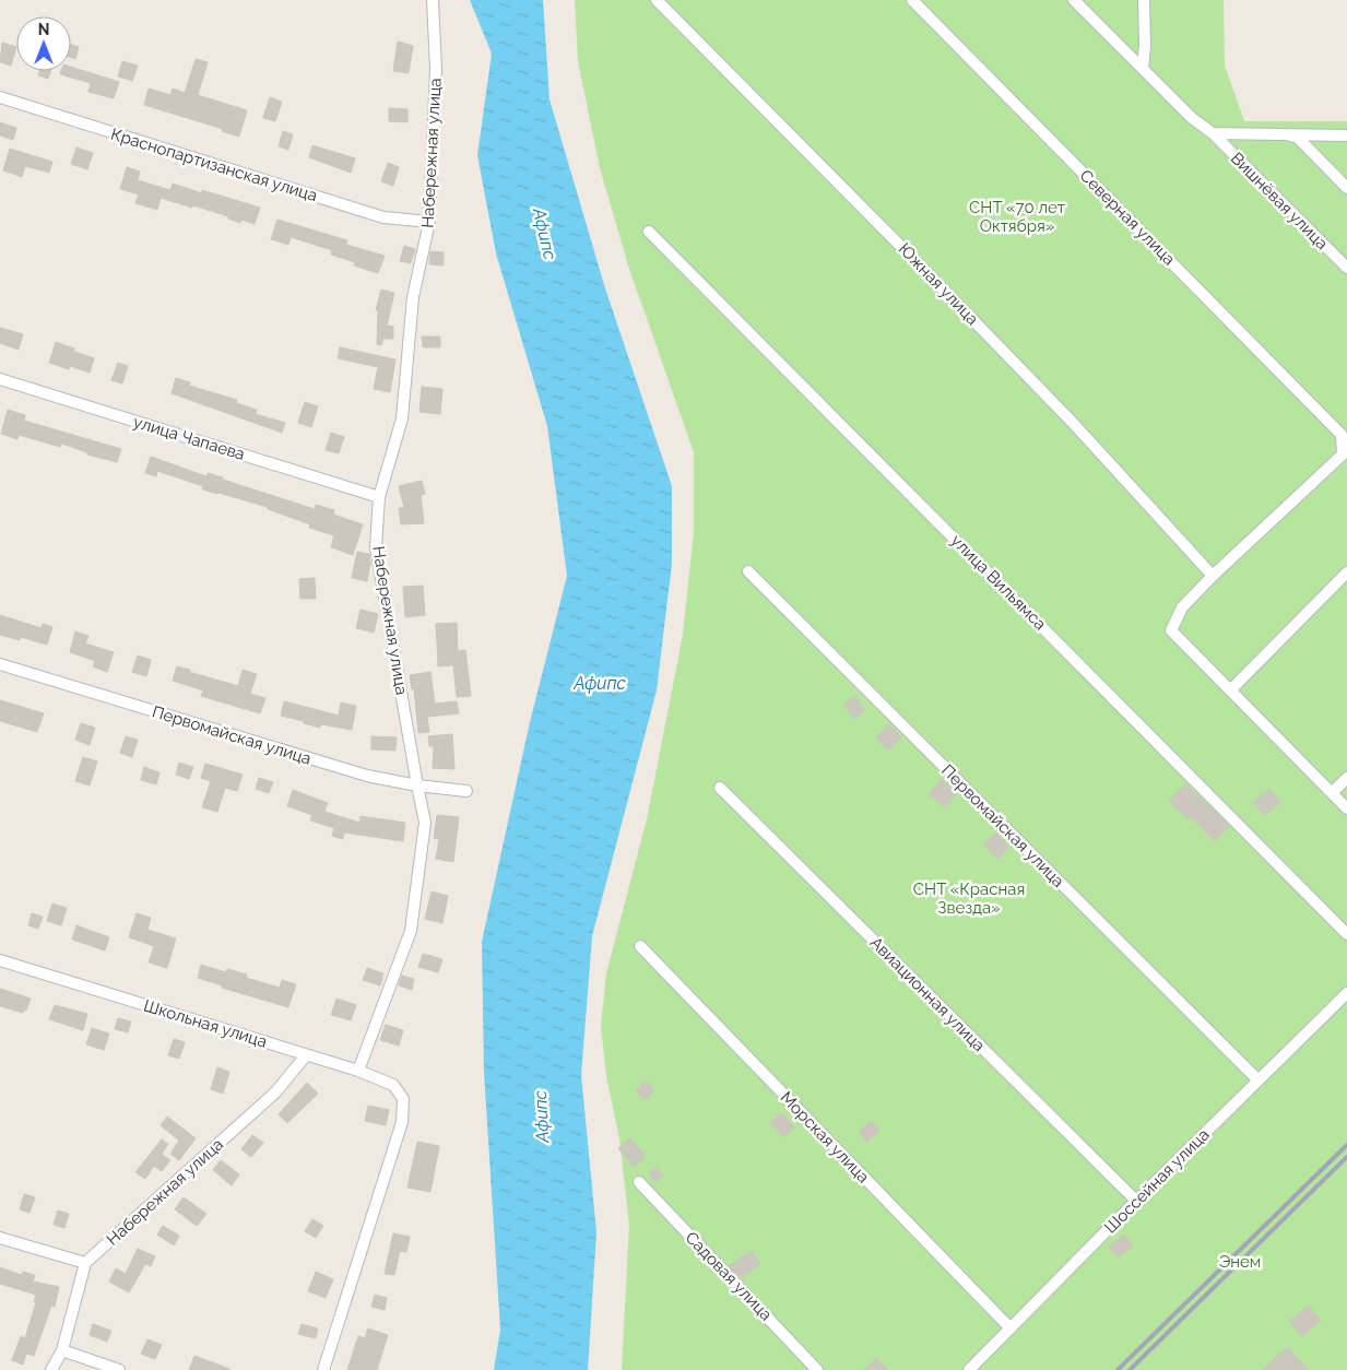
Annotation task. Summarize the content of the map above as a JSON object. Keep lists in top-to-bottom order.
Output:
{
  "streets": {
    "street": [
      "Набережная улица",
      "Краснопартизанская улица",
      "Вишнёвая улица",
      "Северная улица",
      "Южная улица",
      "улица Чапаева",
      "улица Вильямса",
      "Первомайская улица",
      "Авиационная улица",
      "Школьная улица",
      "Морская улица",
      "Шоссейная улица",
      "Садовая улица"
    ]
  },
  "crossings": [
    ["Набережная улица", "Краснопартизанская улица"],
    ["Набережная улица", "улица Чапаева"],
    ["Набережная улица", "Первомайская улица"],
    ["Набережная улица", "Школьная улица"],
    ["Северная улица", "Южная улица"],
    ["Первомайская улица", "Шоссейная улица"],
    ["Авиационная улица", "Шоссейная улица"],
    ["Морская улица", "Шоссейная улица"]
  ],
  "water": ["Афипс"],
  "parks": ["СНТ «70 лет Октября»", "СНТ «Красная Звезда»", "Энем"],
  "north": "top"
}
